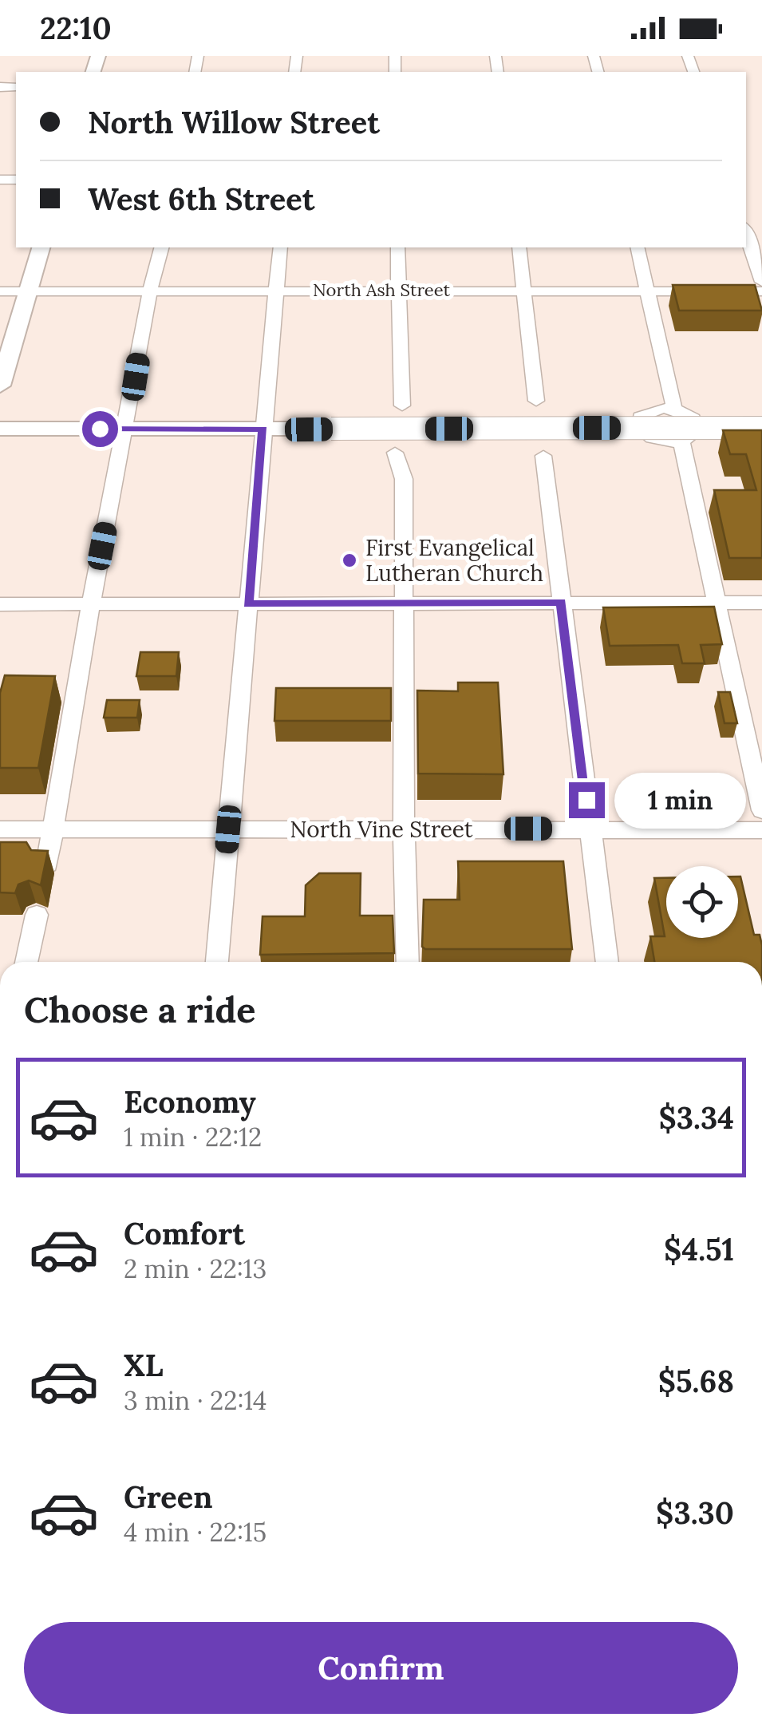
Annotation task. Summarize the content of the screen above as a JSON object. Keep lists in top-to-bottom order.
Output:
{
  "streets": {
    "street": ["North Ash Street", "North Vine Street"]
  },
  "places": ["First Evangelical Lutheran Church"],
  "page": {
    "status": "22:10",
    "banner": ["North Willow Street", "West 6th Street"],
    "bubble": "1 min",
    "heading": "Choose a ride",
    "list": [
      {
        "name": "Economy",
        "note": "1 min · 22:12",
        "value": "$3.34"
      },
      {
        "name": "Comfort",
        "note": "2 min · 22:13",
        "value": "$4.51"
      },
      {
        "name": "XL",
        "note": "3 min · 22:14",
        "value": "$5.68"
      },
      {
        "name": "Green",
        "note": "4 min · 22:15",
        "value": "$3.30"
      }
    ],
    "buttons": "Confirm"
  }
}
